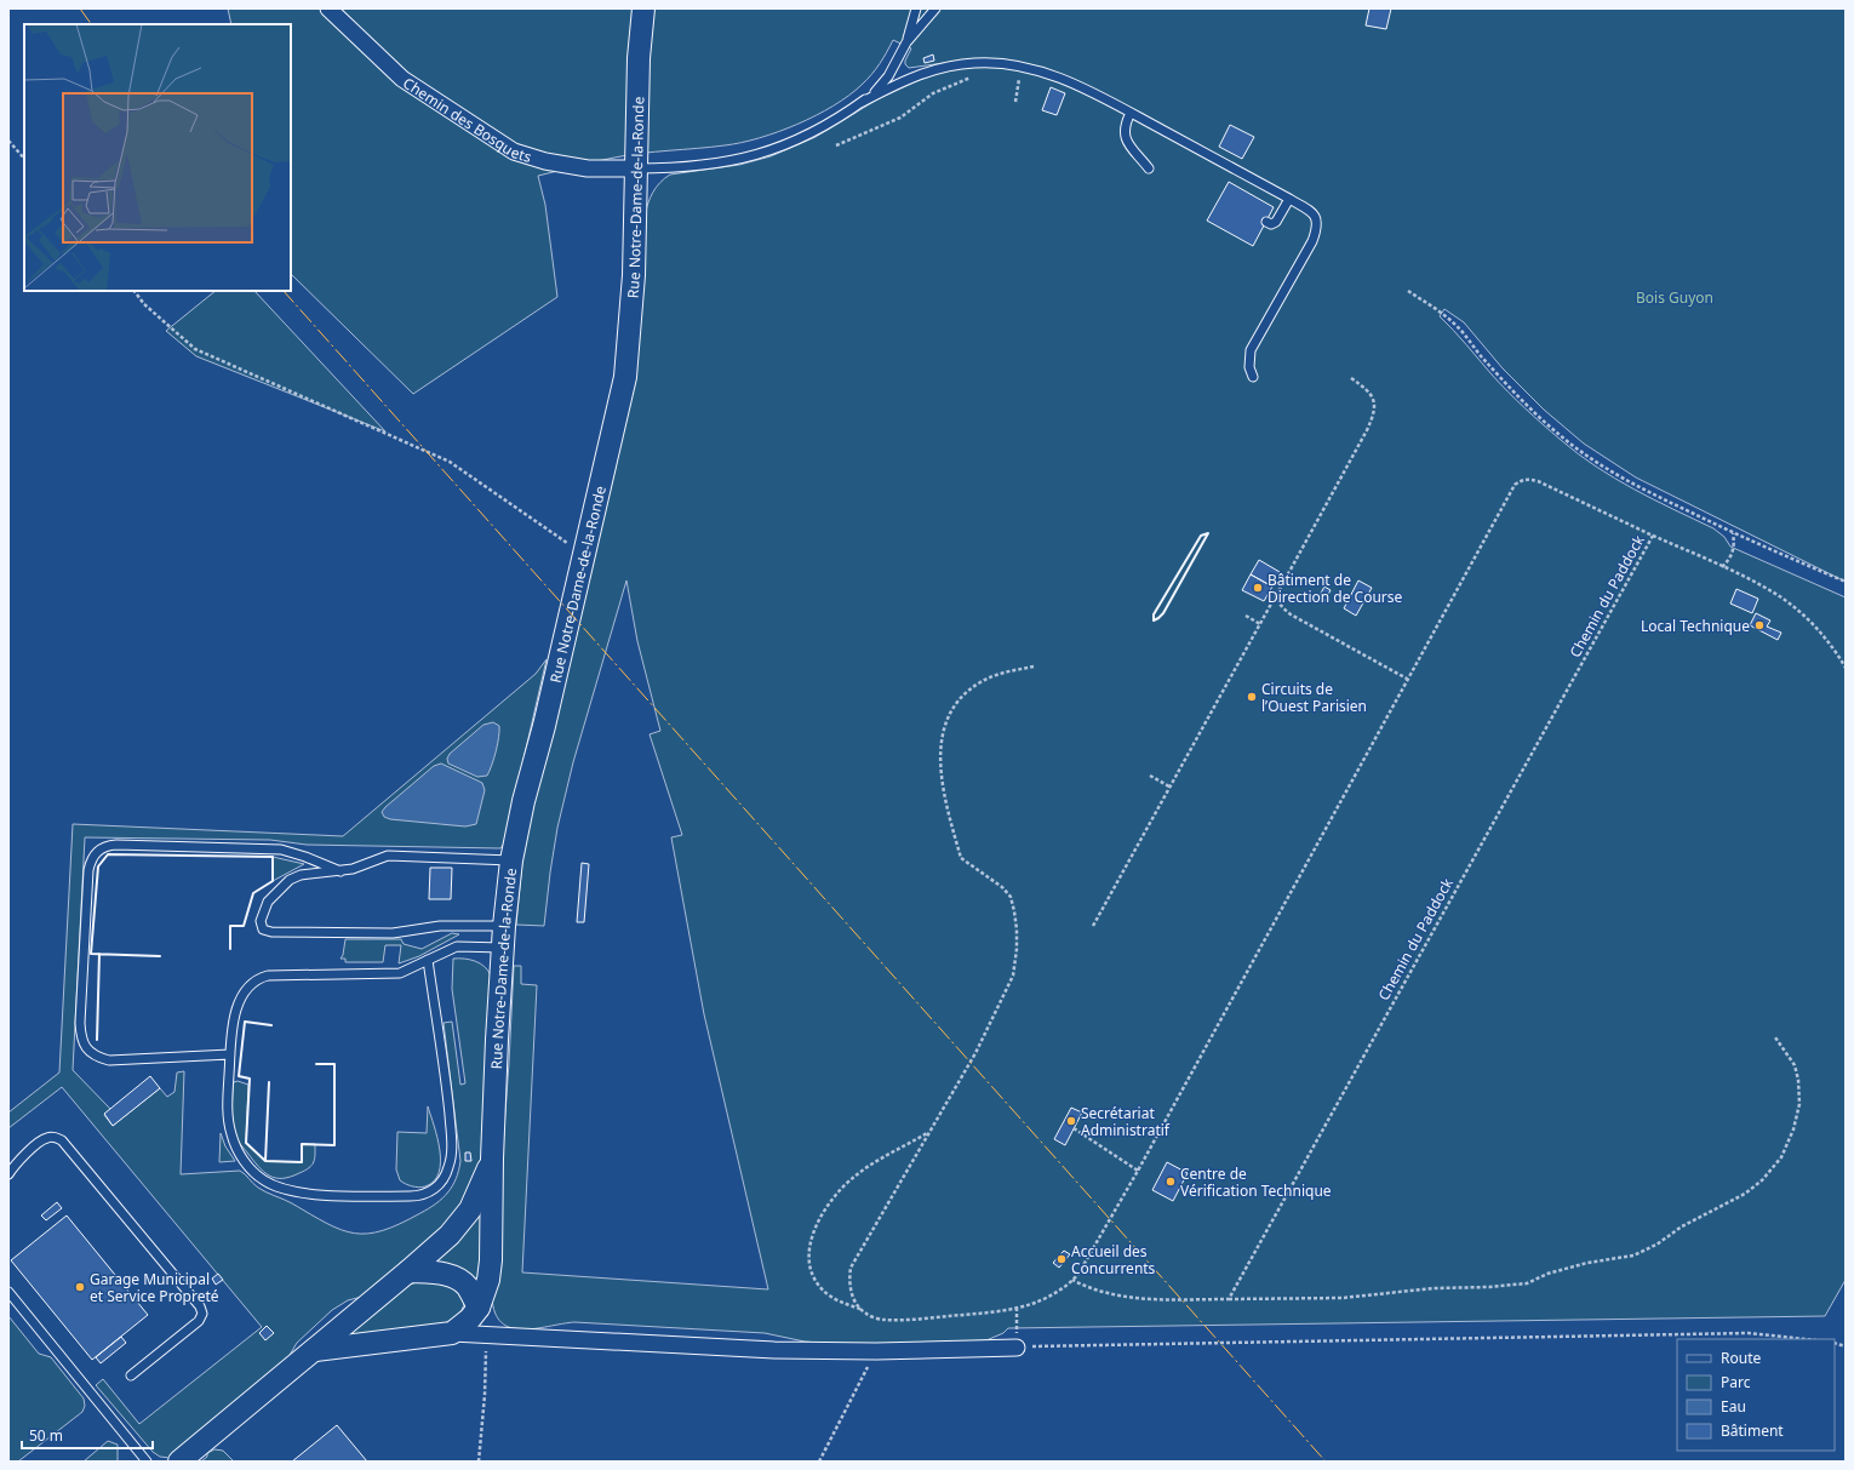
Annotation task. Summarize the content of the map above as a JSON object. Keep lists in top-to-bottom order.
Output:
{
  "streets": {
    "main road": ["Rue Notre-Dame-de-la-Ronde"],
    "street": ["Chemin des Bosquets"],
    "path": ["Chemin du Paddock"]
  },
  "crossings": [
    ["Chemin des Bosquets", "Rue Notre-Dame-de-la-Ronde"]
  ],
  "parks": ["Bois Guyon"],
  "places": [
    "Bâtiment de Direction de Course",
    "Local Technique",
    "Circuits de l’Ouest Parisien",
    "Secrétariat Administratif",
    "Centre de Vérification Technique",
    "Accueil des Concurrents",
    "Garage Municipal et Service Propreté"
  ],
  "legend": [
    "Route",
    "Parc",
    "Eau",
    "Bâtiment"
  ],
  "scale_bar": "50 m"
}
